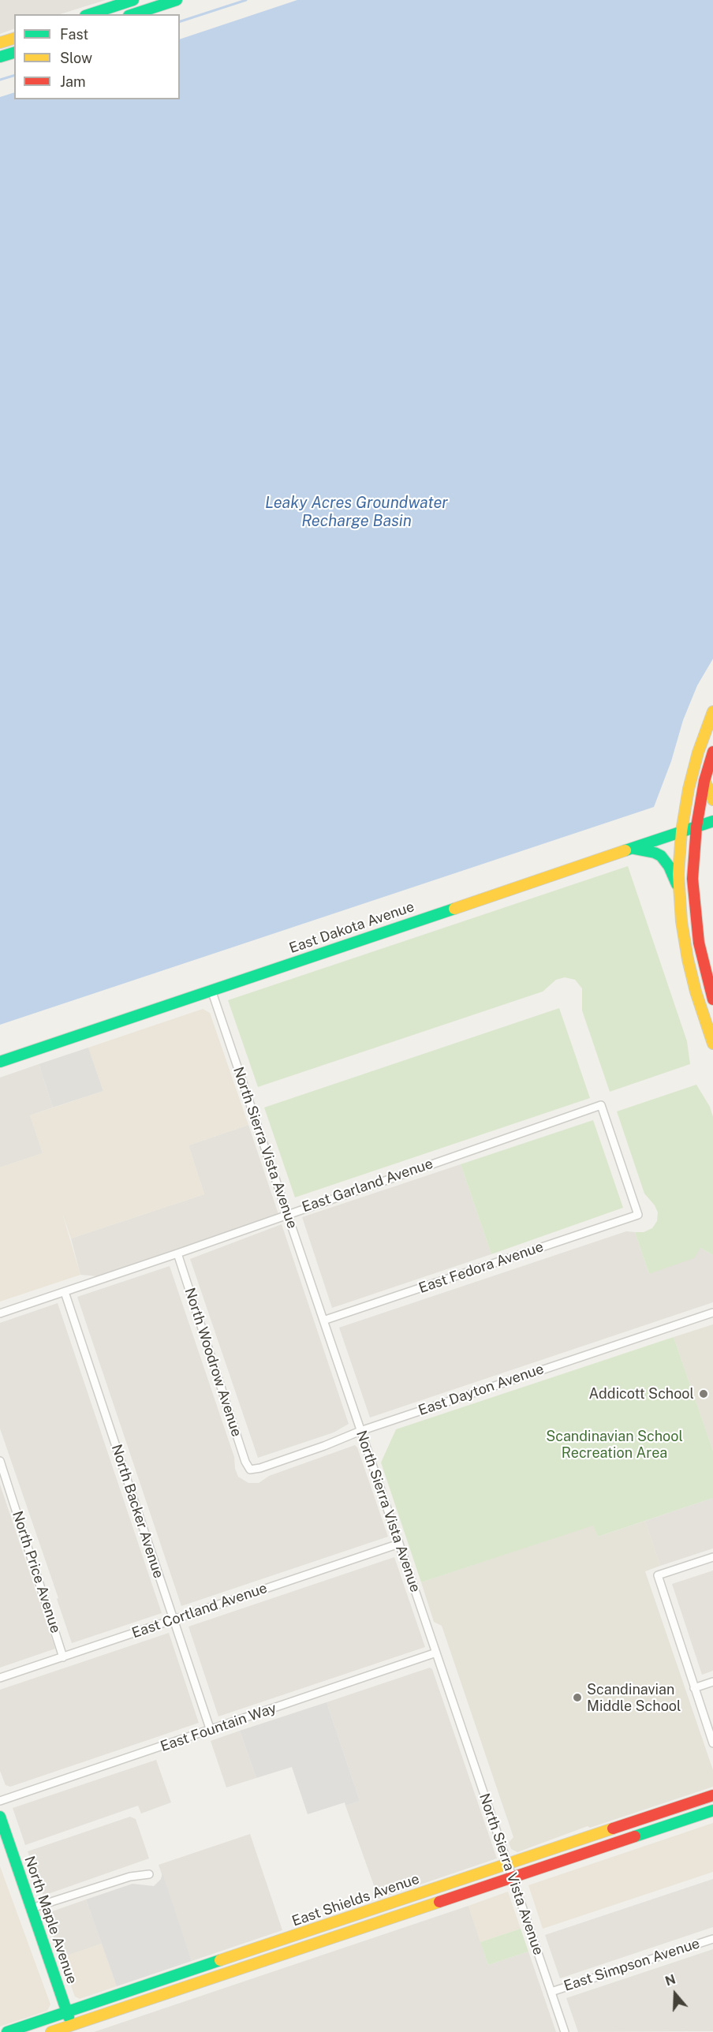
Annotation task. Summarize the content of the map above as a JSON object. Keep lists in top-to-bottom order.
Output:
{
  "streets": {
    "main road": ["East Dakota Avenue", "East Shields Avenue", "North Maple Avenue"],
    "street": [
      "North Sierra Vista Avenue",
      "East Garland Avenue",
      "East Fedora Avenue",
      "North Woodrow Avenue",
      "East Dayton Avenue",
      "North Backer Avenue",
      "North Price Avenue",
      "East Cortland Avenue",
      "East Fountain Way",
      "East Simpson Avenue"
    ]
  },
  "crossings": [
    ["East Dakota Avenue", "North Sierra Vista Avenue"],
    ["North Sierra Vista Avenue", "East Garland Avenue"],
    ["North Sierra Vista Avenue", "East Fedora Avenue"],
    ["North Sierra Vista Avenue", "East Dayton Avenue"],
    ["North Sierra Vista Avenue", "East Cortland Avenue"],
    ["North Sierra Vista Avenue", "East Fountain Way"],
    ["North Sierra Vista Avenue", "East Shields Avenue"],
    ["North Sierra Vista Avenue", "East Simpson Avenue"],
    ["East Garland Avenue", "East Fedora Avenue"],
    ["East Garland Avenue", "North Woodrow Avenue"],
    ["East Garland Avenue", "North Backer Avenue"],
    ["North Woodrow Avenue", "East Dayton Avenue"],
    ["North Backer Avenue", "East Cortland Avenue"],
    ["North Backer Avenue", "East Fountain Way"],
    ["North Price Avenue", "East Cortland Avenue"],
    ["East Shields Avenue", "North Maple Avenue"]
  ],
  "water": ["Leaky Acres Groundwater Recharge Basin"],
  "parks": ["Scandinavian School Recreation Area"],
  "places": ["Addicott School", "Scandinavian Middle School"],
  "legend": ["Fast", "Slow", "Jam"],
  "north": "top"
}
